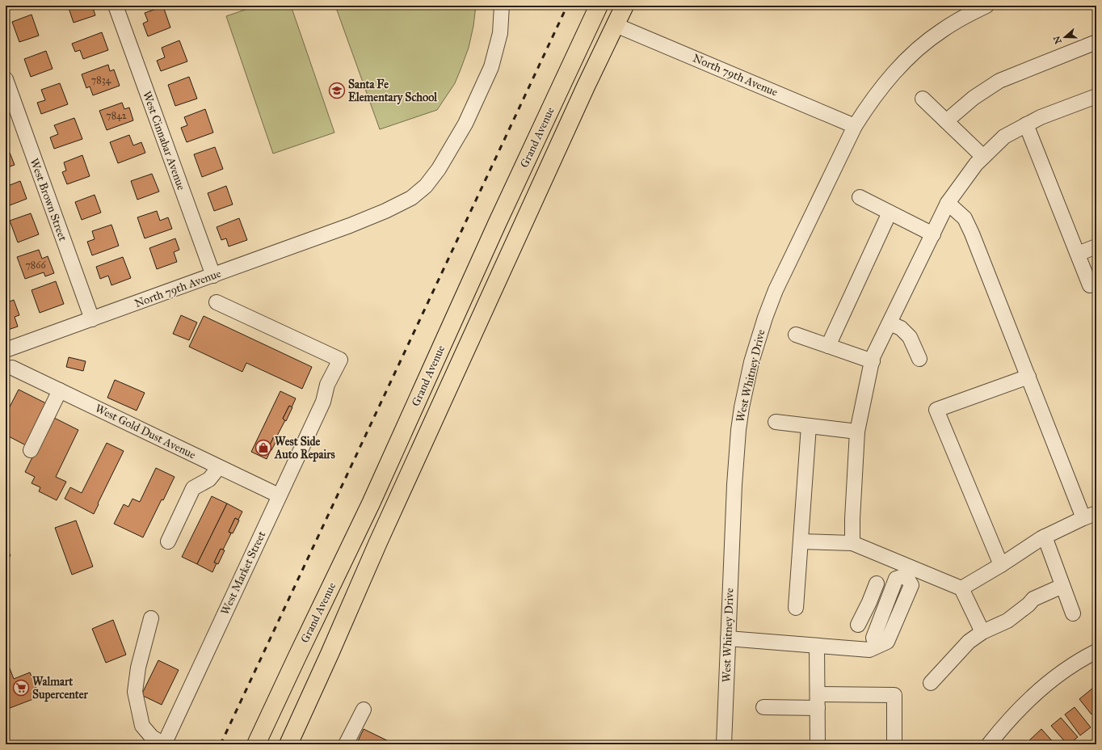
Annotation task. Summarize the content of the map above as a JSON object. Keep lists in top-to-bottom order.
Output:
{
  "streets": {
    "highway": ["Grand Avenue"],
    "street": [
      "North 79th Avenue",
      "West Cinnabar Avenue",
      "West Brown Street",
      "West Whitney Drive",
      "West Gold Dust Avenue",
      "West Market Street"
    ]
  },
  "crossings": [
    ["North 79th Avenue", "Grand Avenue"],
    ["North 79th Avenue", "West Cinnabar Avenue"],
    ["North 79th Avenue", "West Brown Street"],
    ["North 79th Avenue", "West Whitney Drive"],
    ["West Gold Dust Avenue", "West Market Street"]
  ],
  "places": {
    "school or university": ["Santa Fe Elementary School"],
    "shop": ["West Side Auto Repairs"],
    "supermarket": ["Walmart Supercenter"]
  },
  "house_numbers": ["7834", "7842", "7866"],
  "north": "left"
}
